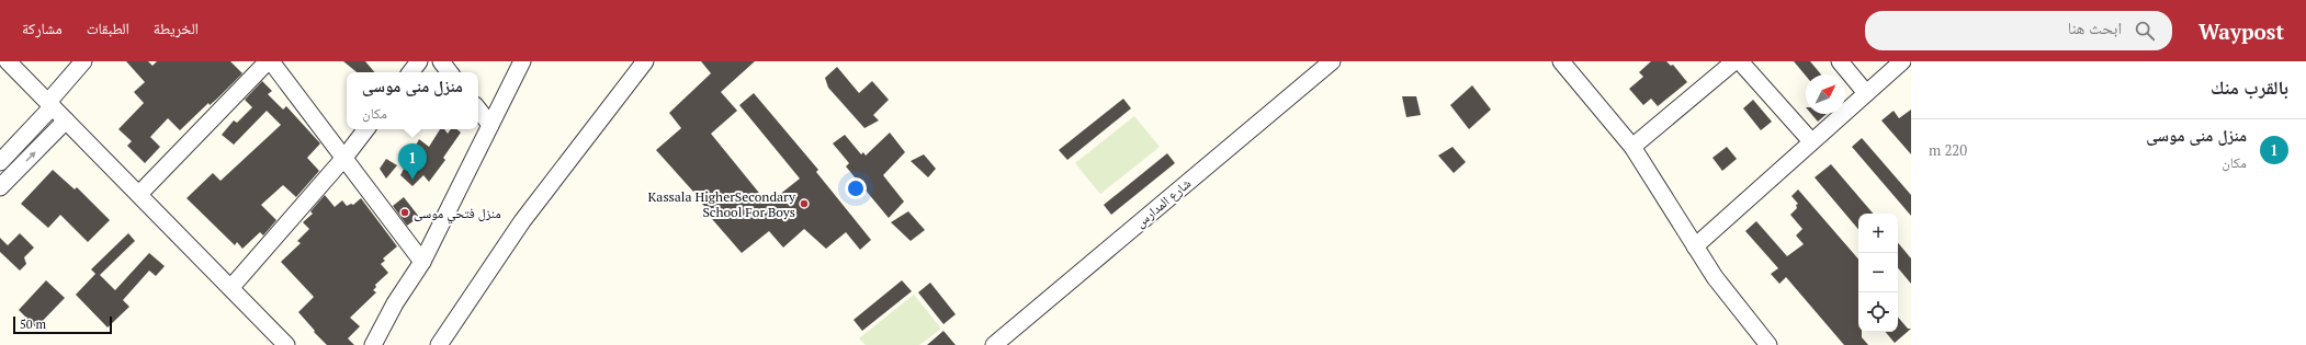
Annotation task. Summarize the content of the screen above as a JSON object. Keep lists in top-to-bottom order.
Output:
{
  "streets": {
    "street": ["شارع المدارس"]
  },
  "places": ["Kassala HigherSecondary School For Boys", "منزل فتحي موسى"],
  "scale_bar": "50 m",
  "north": "top right",
  "page": {
    "header": "Waypost",
    "search": "ابحث هنا",
    "nav": ["الخريطة", "الطبقات", "مشاركة"],
    "heading": "بالقرب منك",
    "popup": ["منزل منى موسى", "مكان"],
    "list": [
      {
        "mark": "1",
        "name": "منزل منى موسى",
        "note": "مكان",
        "value": "220 m"
      }
    ],
    "pins": "1",
    "map_buttons": ["+", "−"],
    "scale": "50 m"
  }
}
